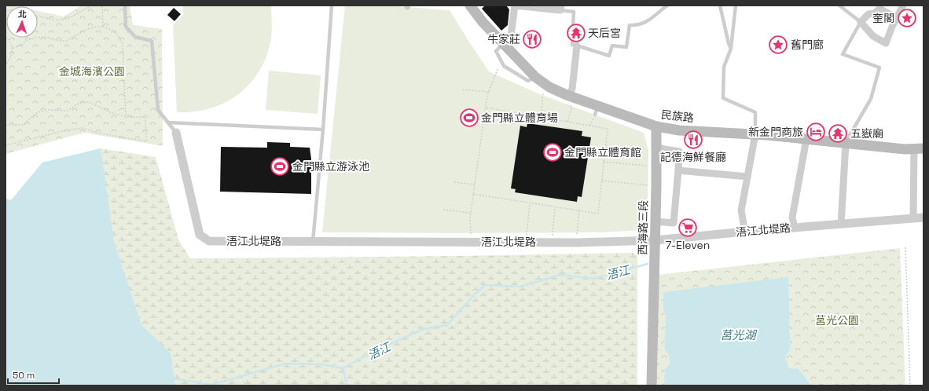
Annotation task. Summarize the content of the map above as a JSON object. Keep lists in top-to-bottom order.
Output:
{
  "streets": {
    "main road": ["民族路", "西海路三段"],
    "street": ["浯江北堤路"]
  },
  "crossings": [
    ["民族路", "西海路三段"],
    ["西海路三段", "浯江北堤路"]
  ],
  "water": ["浯江", "莒光湖"],
  "parks": ["金城海濱公園", "莒光公園"],
  "places": {
    "place": ["奎閣", "舊門廊"],
    "temple": ["天后宮", "五嶽廟"],
    "restaurant": ["牛家莊", "記德海鮮餐廳"],
    "sports": ["金門縣立體育場", "金門縣立體育館", "金門縣立游泳池"],
    "hotel": ["新金門商旅"],
    "supermarket": ["7-Eleven"]
  },
  "scale_bar": "50 m",
  "north": "top"
}
